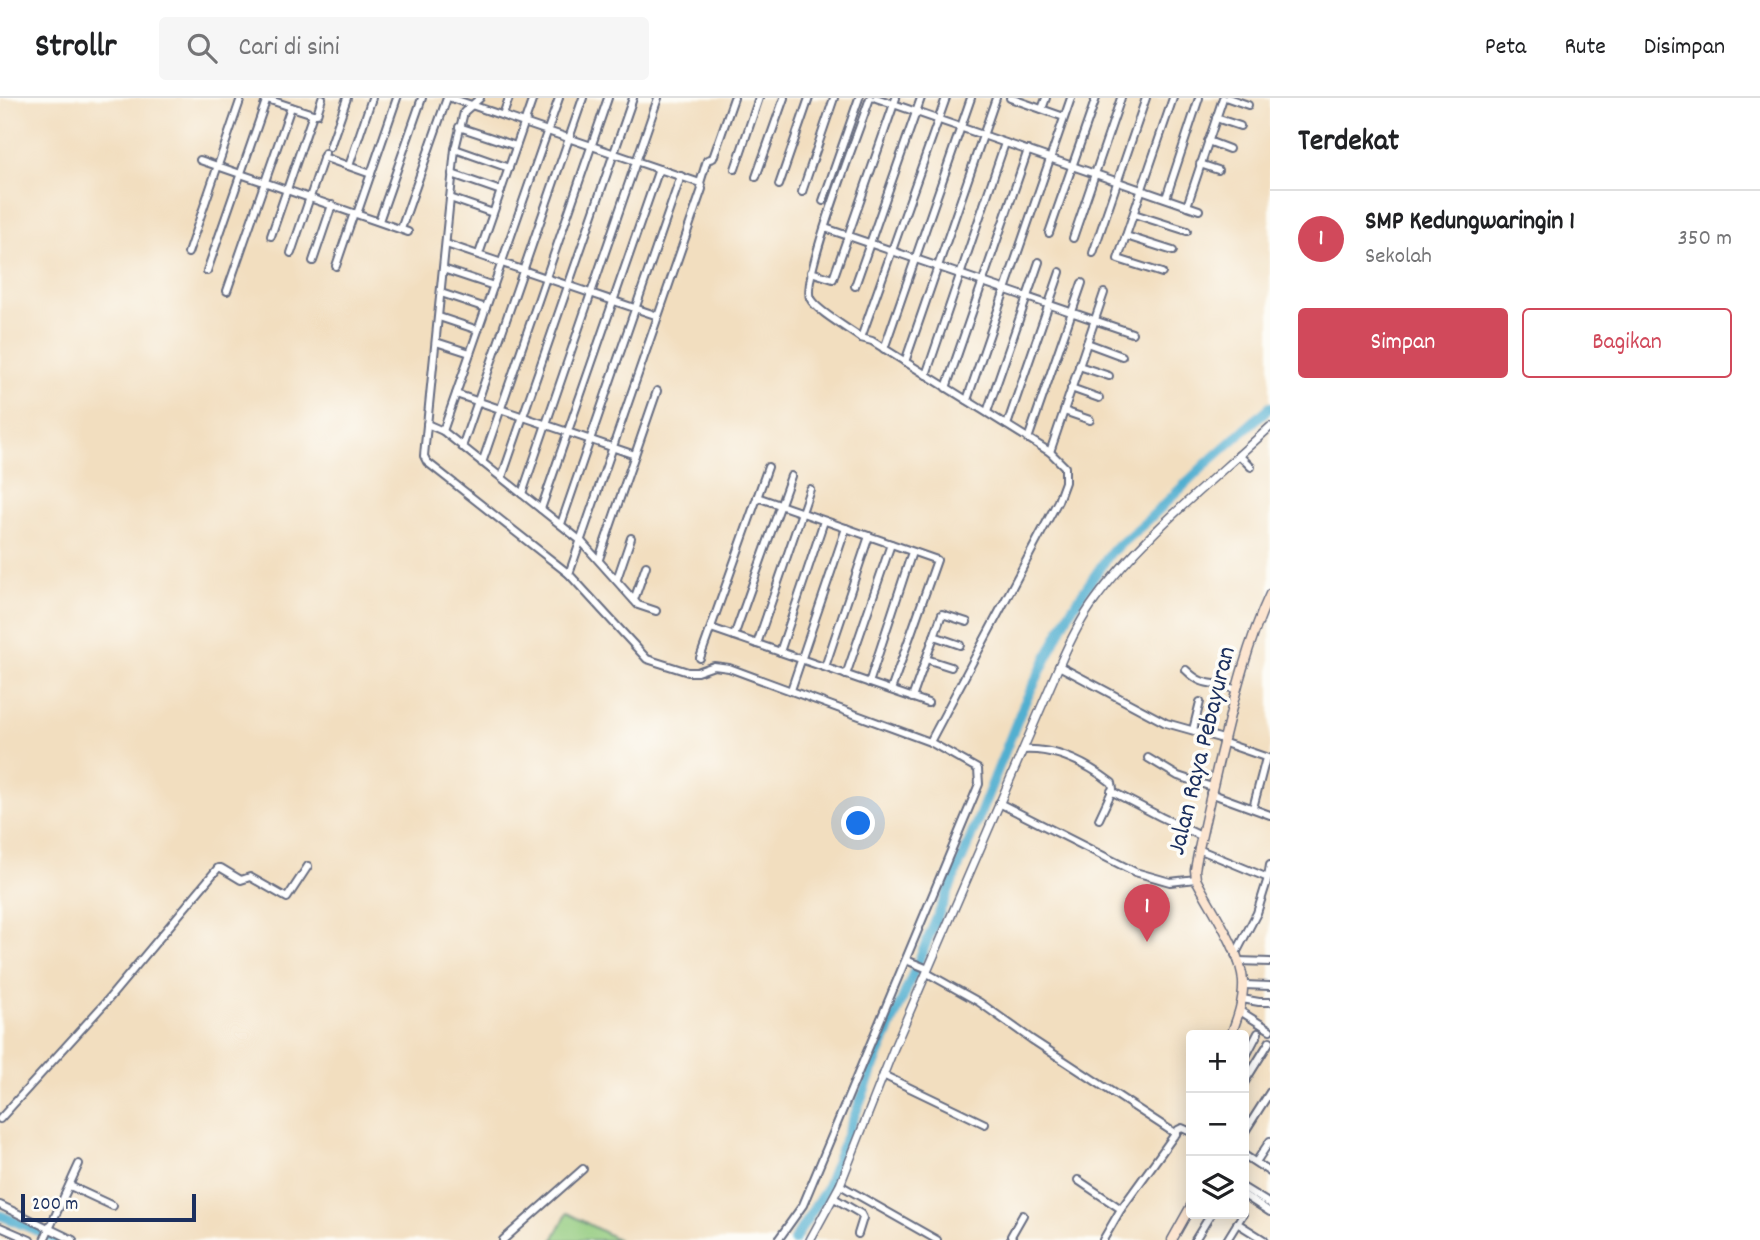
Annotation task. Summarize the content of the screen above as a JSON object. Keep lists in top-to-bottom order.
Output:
{
  "streets": {
    "main road": ["Jalan Raya Pebayuran"]
  },
  "scale_bar": "200 m",
  "page": {
    "header": "Strollr",
    "search": "Cari di sini",
    "nav": ["Peta", "Rute", "Disimpan"],
    "heading": "Terdekat",
    "list": [
      {
        "mark": "1",
        "name": "SMP Kedungwaringin 1",
        "note": "Sekolah",
        "value": "350 m"
      }
    ],
    "buttons": ["Simpan", "Bagikan"],
    "pins": "1",
    "map_buttons": ["+", "−"],
    "scale": "200 m"
  }
}
